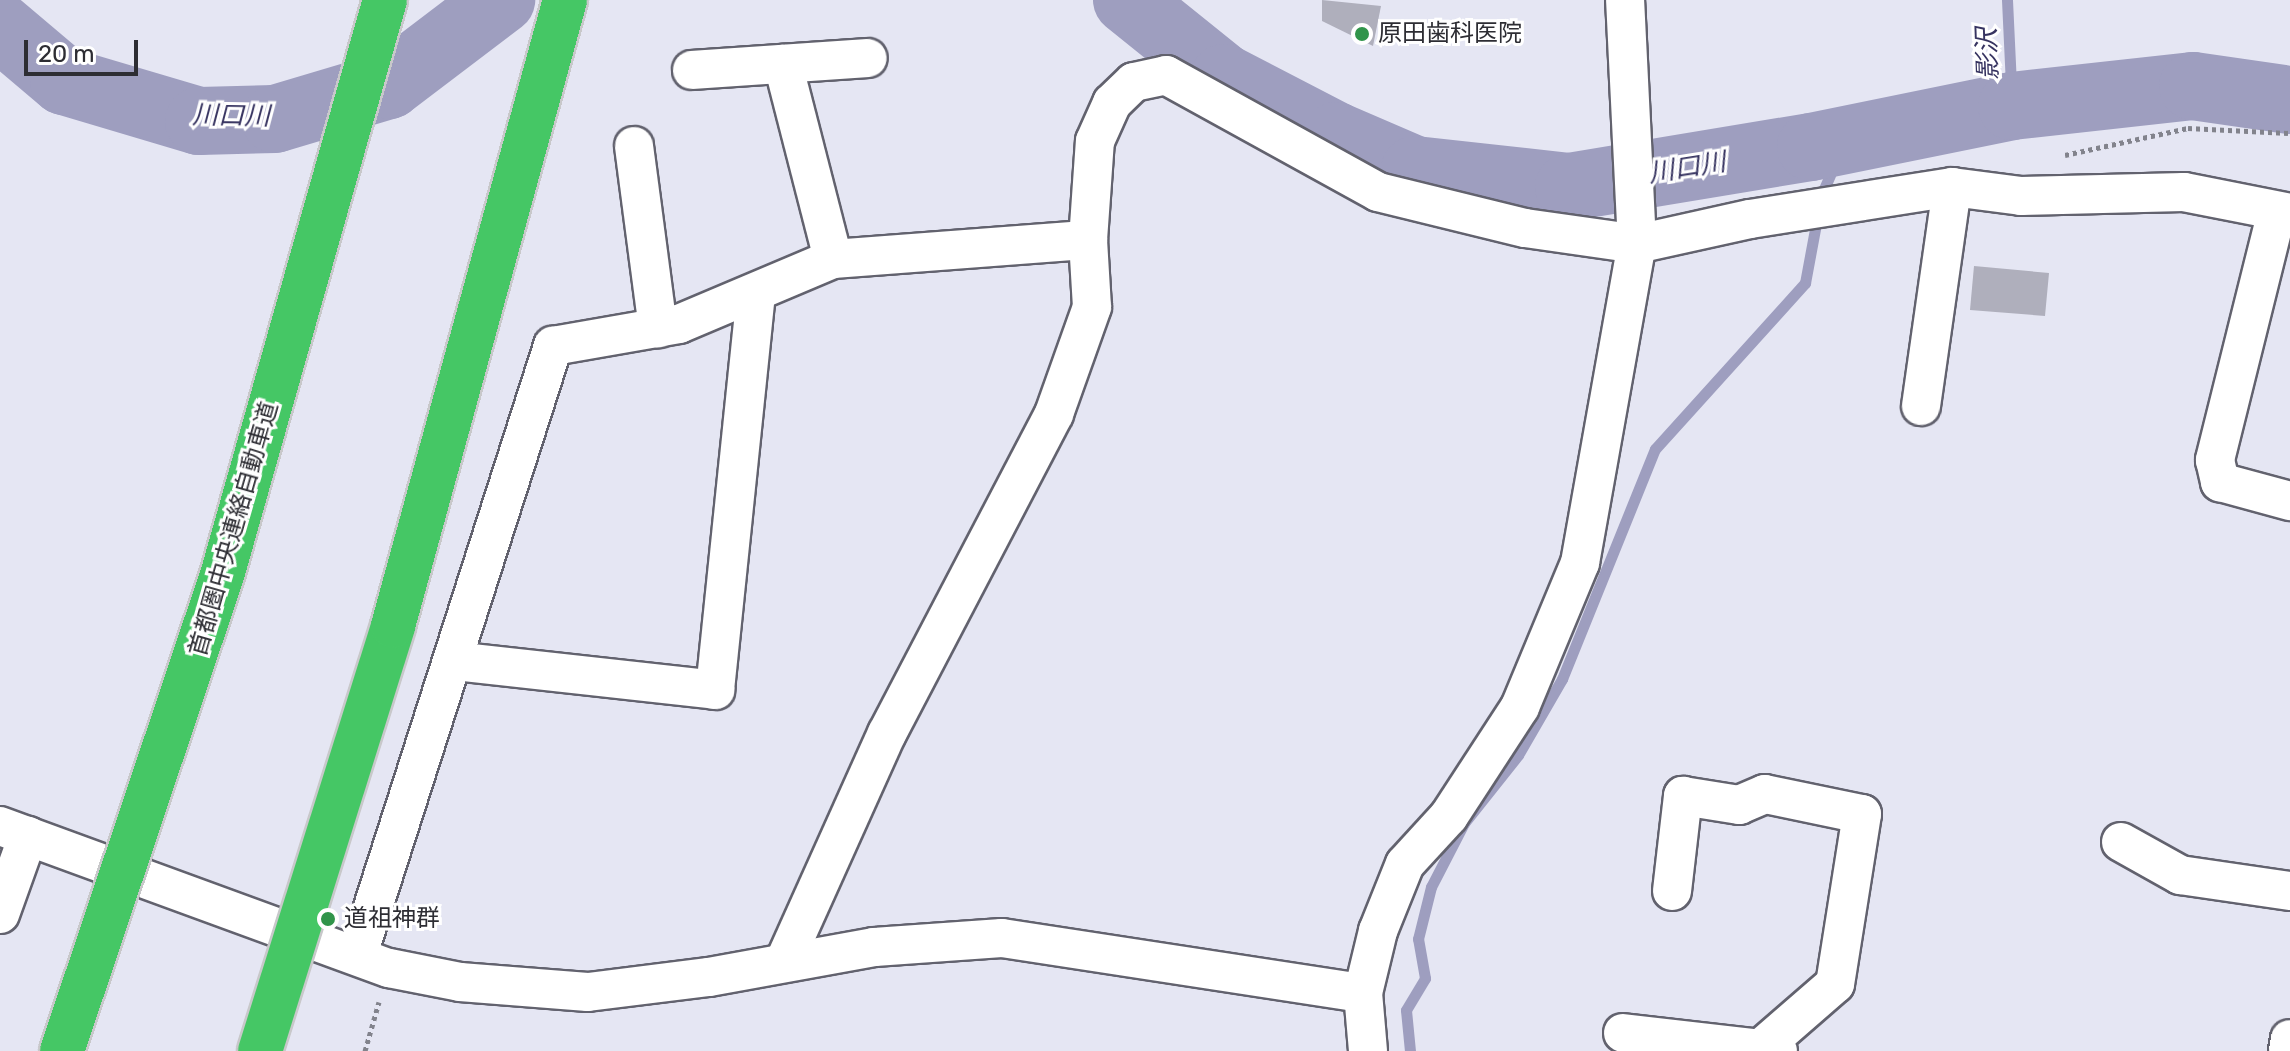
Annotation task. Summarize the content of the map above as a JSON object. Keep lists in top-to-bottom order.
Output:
{
  "streets": {
    "highway": ["首都圏中央連絡自動車道"]
  },
  "water": ["影沢", "川口川"],
  "places": ["原田歯科医院", "道祖神群"],
  "scale_bar": "20 m"
}
